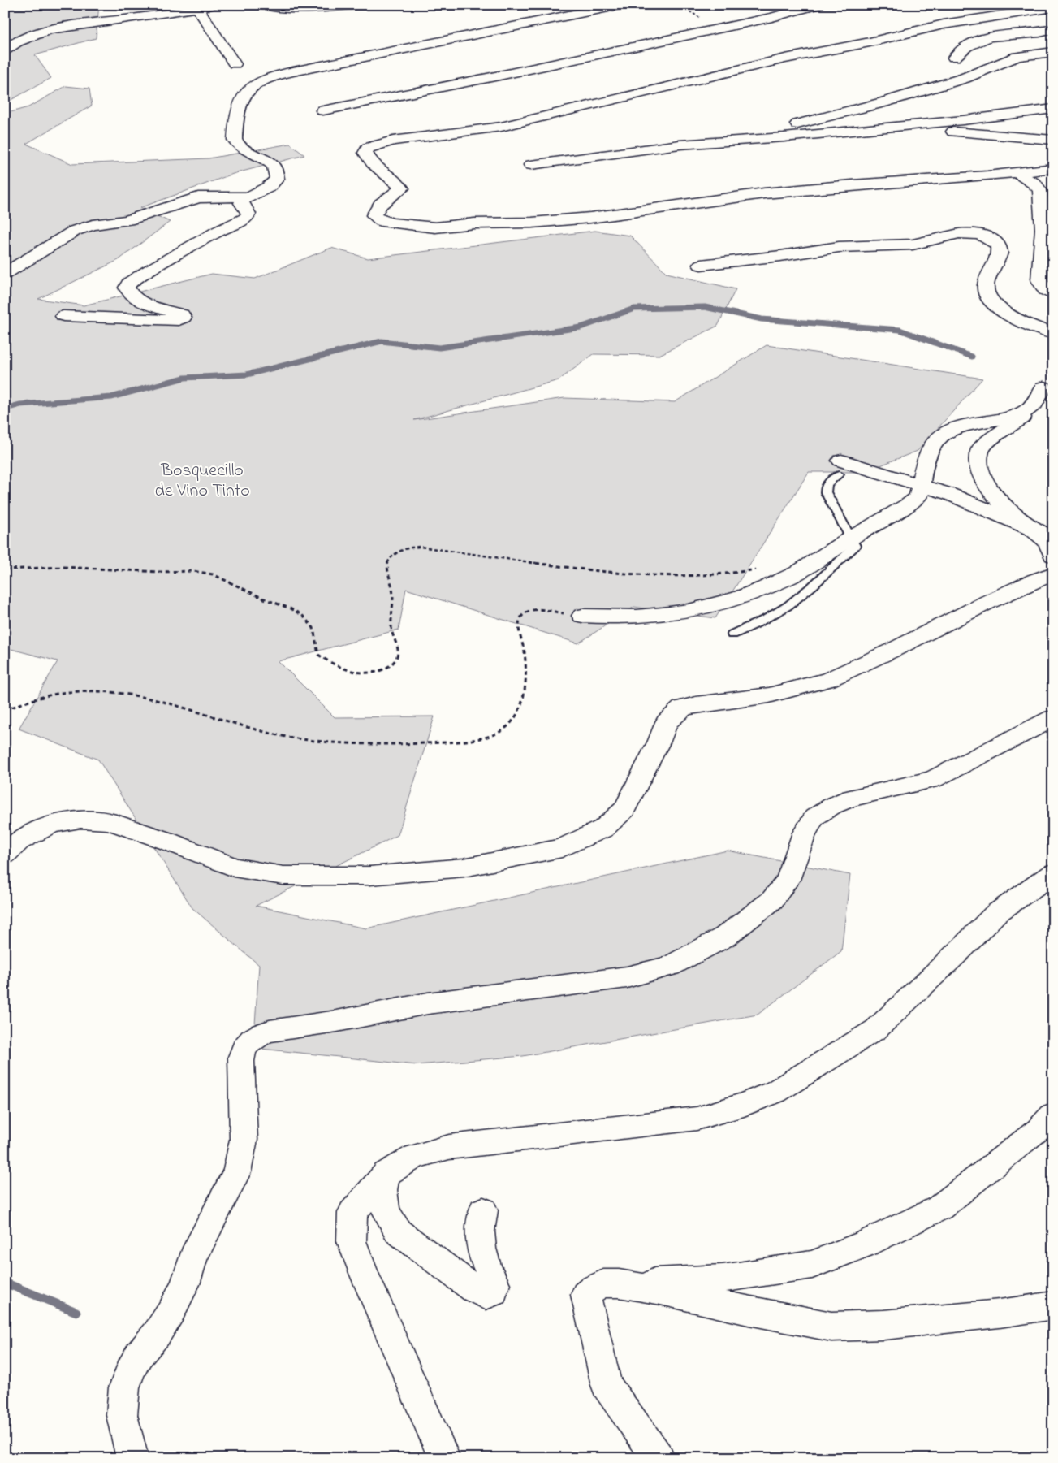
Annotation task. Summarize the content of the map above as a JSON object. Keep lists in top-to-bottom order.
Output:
{
  "parks": ["Bosquecillo de Vino Tinto"]
}
